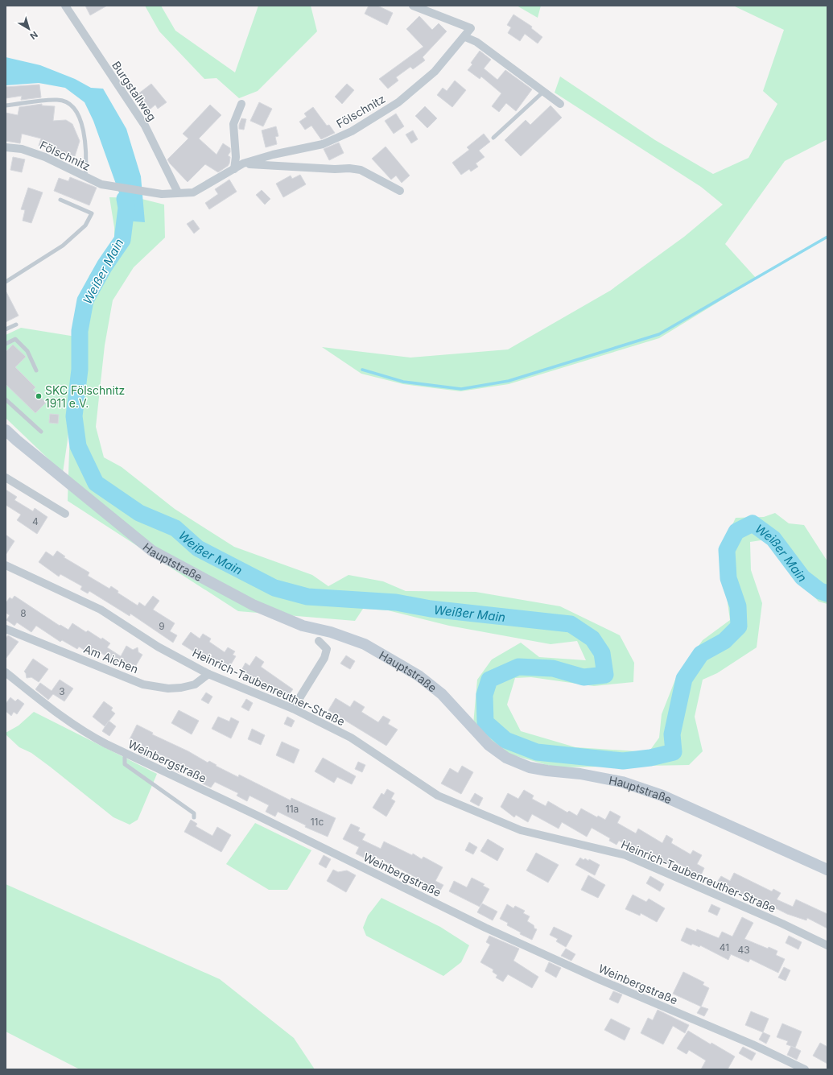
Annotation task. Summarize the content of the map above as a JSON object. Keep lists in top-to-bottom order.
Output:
{
  "streets": {
    "main road": ["Hauptstraße"],
    "street": [
      "Burgstallweg",
      "Fölschnitz",
      "Am Aichen",
      "Heinrich-Taubenreuther-Straße",
      "Weinbergstraße"
    ]
  },
  "crossings": [
    ["Burgstallweg", "Fölschnitz"],
    ["Am Aichen", "Heinrich-Taubenreuther-Straße"]
  ],
  "water": ["Weißer Main"],
  "places": ["SKC Fölschnitz 1911 e.V."],
  "house_numbers": [
    "4",
    "8",
    "9",
    "3",
    "11a",
    "11c",
    "41",
    "43"
  ],
  "north": "bottom right"
}
